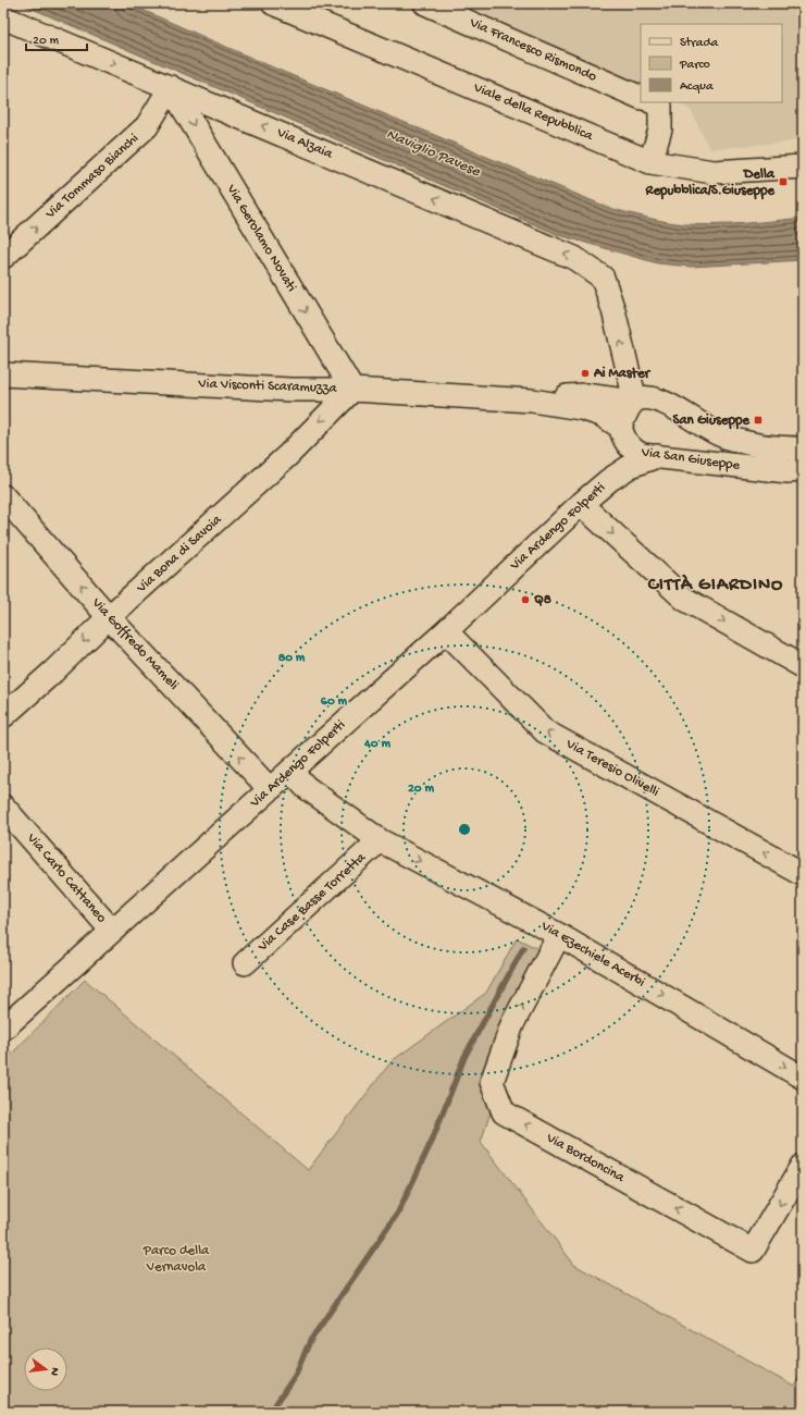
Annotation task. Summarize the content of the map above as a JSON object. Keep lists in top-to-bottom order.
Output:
{
  "streets": {
    "street": [
      "Via Francesco Rismondo",
      "Viale della Repubblica",
      "Via Alzaia",
      "Via Tommaso Bianchi",
      "Via Gerolamo Novati",
      "Via Visconti Scaramuzza",
      "Via San Giuseppe",
      "Via Ardengo Folperti",
      "Via Bona di Savoia",
      "Via Goffredo Mameli",
      "Via Teresio Olivelli",
      "Via Carlo Cattaneo",
      "Via Case Basse Torretta",
      "Via Ezechiele Acerbi",
      "Via Bordoncina"
    ]
  },
  "crossings": [
    ["Via Alzaia", "Via Tommaso Bianchi"],
    ["Via Alzaia", "Via Gerolamo Novati"],
    ["Via Alzaia", "Via Visconti Scaramuzza"],
    ["Via Alzaia", "Via San Giuseppe"],
    ["Via Tommaso Bianchi", "Via Gerolamo Novati"],
    ["Via Gerolamo Novati", "Via Visconti Scaramuzza"],
    ["Via Gerolamo Novati", "Via Bona di Savoia"],
    ["Via Visconti Scaramuzza", "Via San Giuseppe"],
    ["Via Visconti Scaramuzza", "Via Ardengo Folperti"],
    ["Via Visconti Scaramuzza", "Via Bona di Savoia"],
    ["Via San Giuseppe", "Via Ardengo Folperti"],
    ["Via Ardengo Folperti", "Via Goffredo Mameli"],
    ["Via Ardengo Folperti", "Via Teresio Olivelli"],
    ["Via Ardengo Folperti", "Via Carlo Cattaneo"],
    ["Via Ardengo Folperti", "Via Ezechiele Acerbi"],
    ["Via Bona di Savoia", "Via Goffredo Mameli"],
    ["Via Case Basse Torretta", "Via Ezechiele Acerbi"],
    ["Via Ezechiele Acerbi", "Via Bordoncina"]
  ],
  "one_way": [
    "Via Tommaso Bianchi",
    "Via Gerolamo Novati",
    "Via Bona di Savoia",
    "Via Goffredo Mameli",
    "Via Ezechiele Acerbi"
  ],
  "districts": ["CITTÀ GIARDINO"],
  "water": ["Naviglio Pavese"],
  "parks": ["Parco della Vernavola"],
  "places": {
    "transit": ["Della Repubblica/S.Giuseppe", "San Giuseppe"],
    "other": ["Ai Master", "Q8"]
  },
  "legend": ["Strada", "Parco", "Acqua"],
  "scale_bar": "20 m",
  "north": "right",
  "rings": [
    "80 m",
    "60 m",
    "40 m",
    "20 m"
  ]
}
